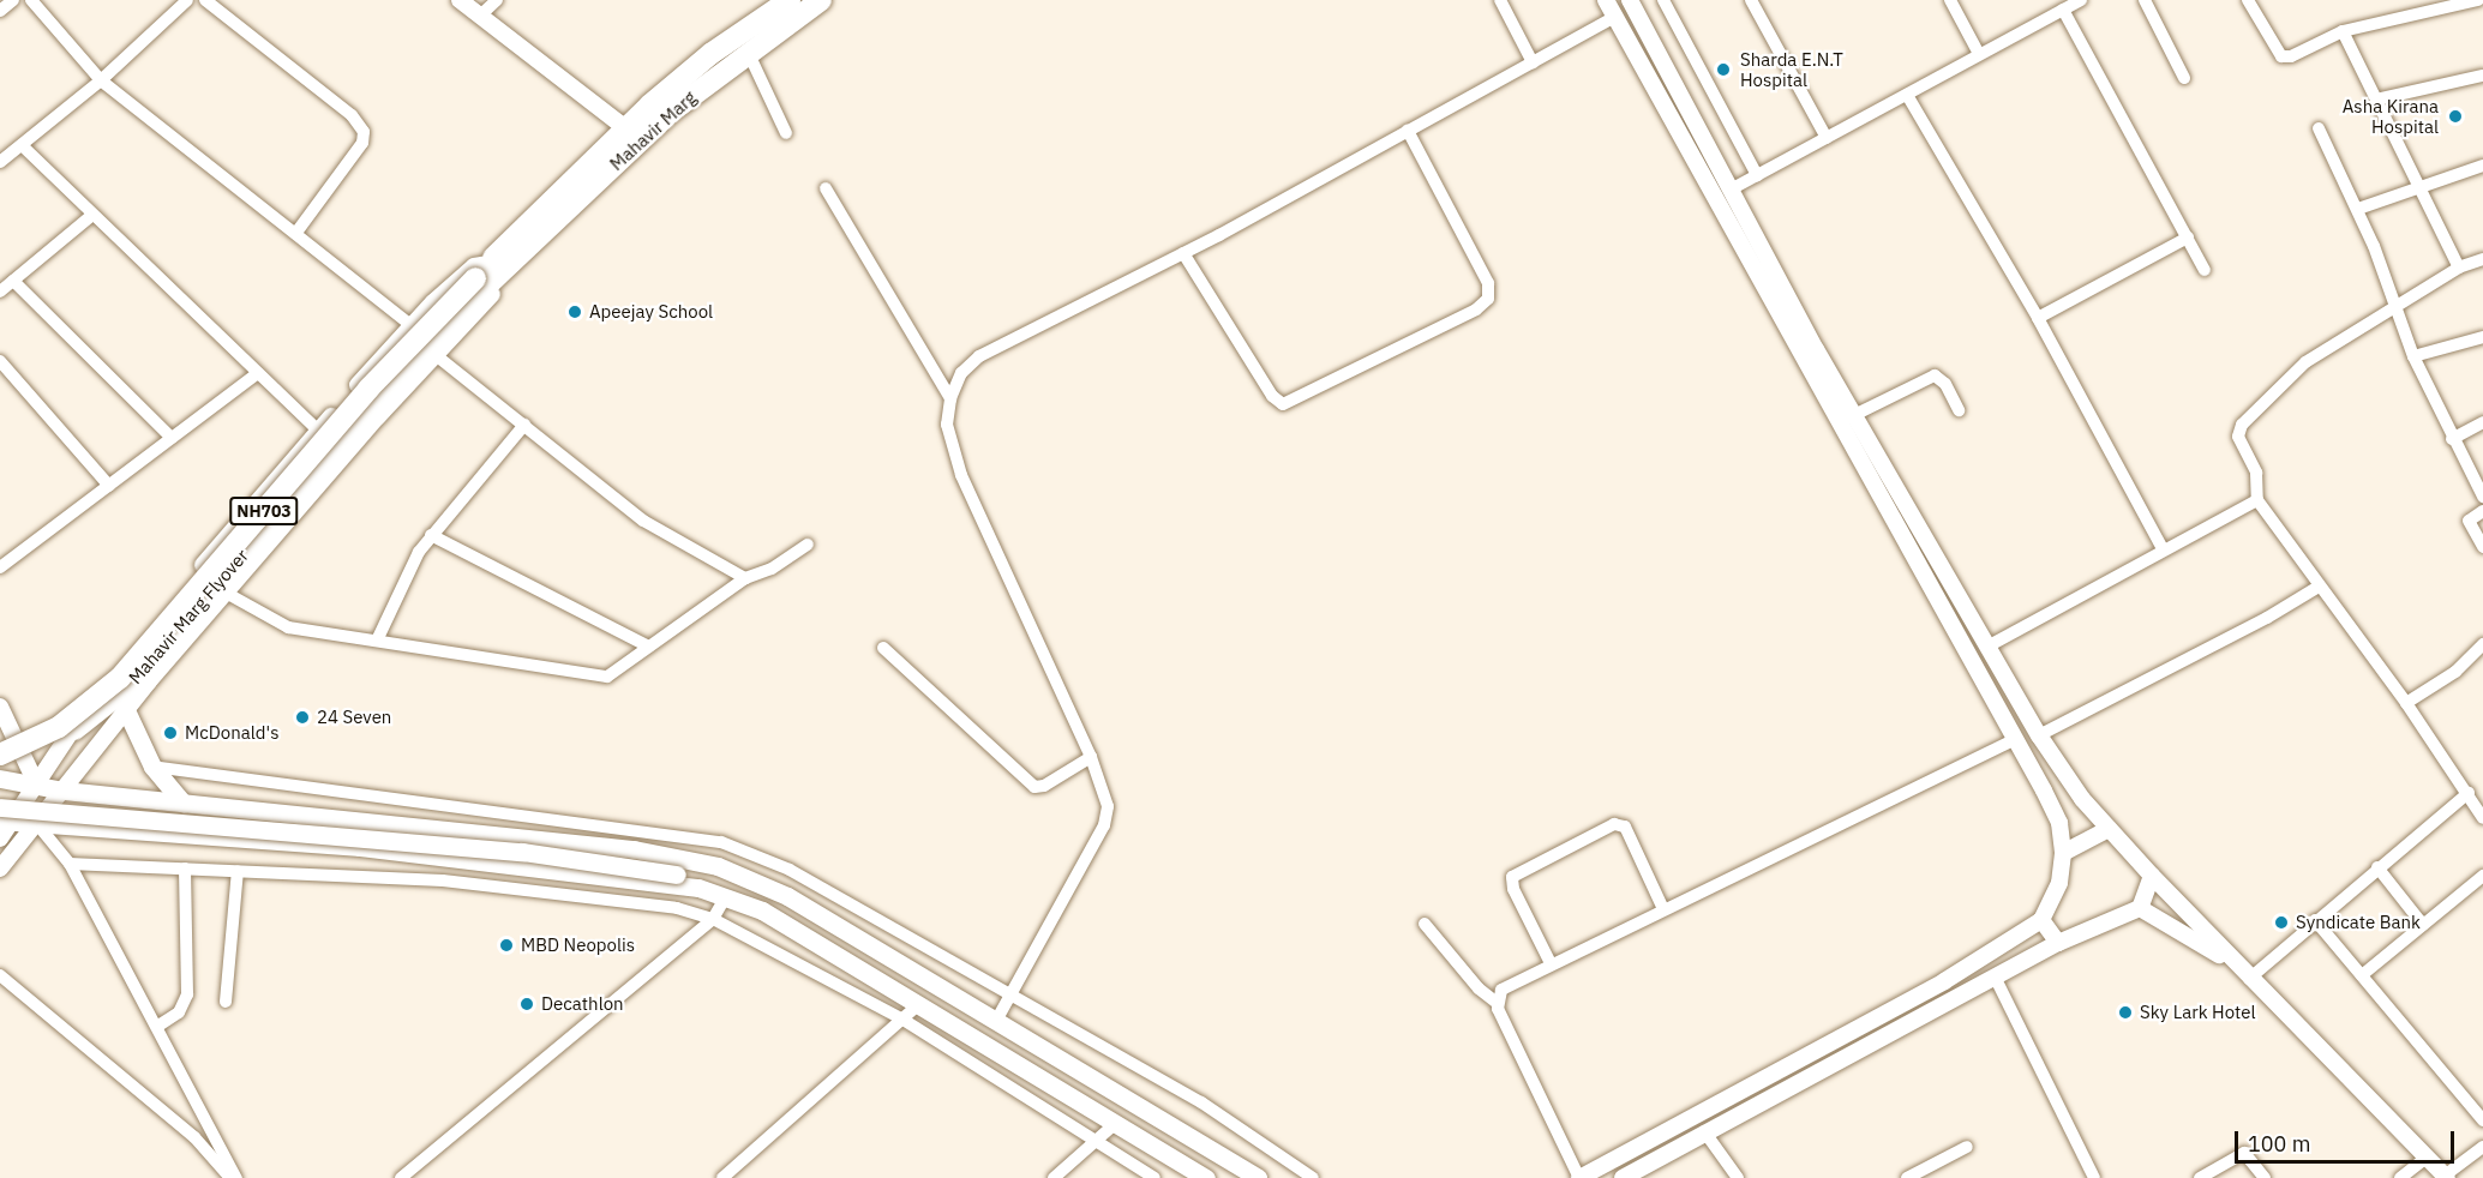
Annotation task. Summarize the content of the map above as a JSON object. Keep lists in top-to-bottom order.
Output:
{
  "streets": {
    "highway": ["Mahavir Marg", "NH703", "Mahavir Marg Flyover"]
  },
  "crossings": [
    ["Mahavir Marg", "Mahavir Marg Flyover"]
  ],
  "places": [
    "Sharda E.N.T Hospital",
    "Asha Kirana Hospital",
    "Apeejay School",
    "24 Seven",
    "McDonald's",
    "Syndicate Bank",
    "MBD Neopolis",
    "Decathlon",
    "Sky Lark Hotel"
  ],
  "scale_bar": "100 m"
}
